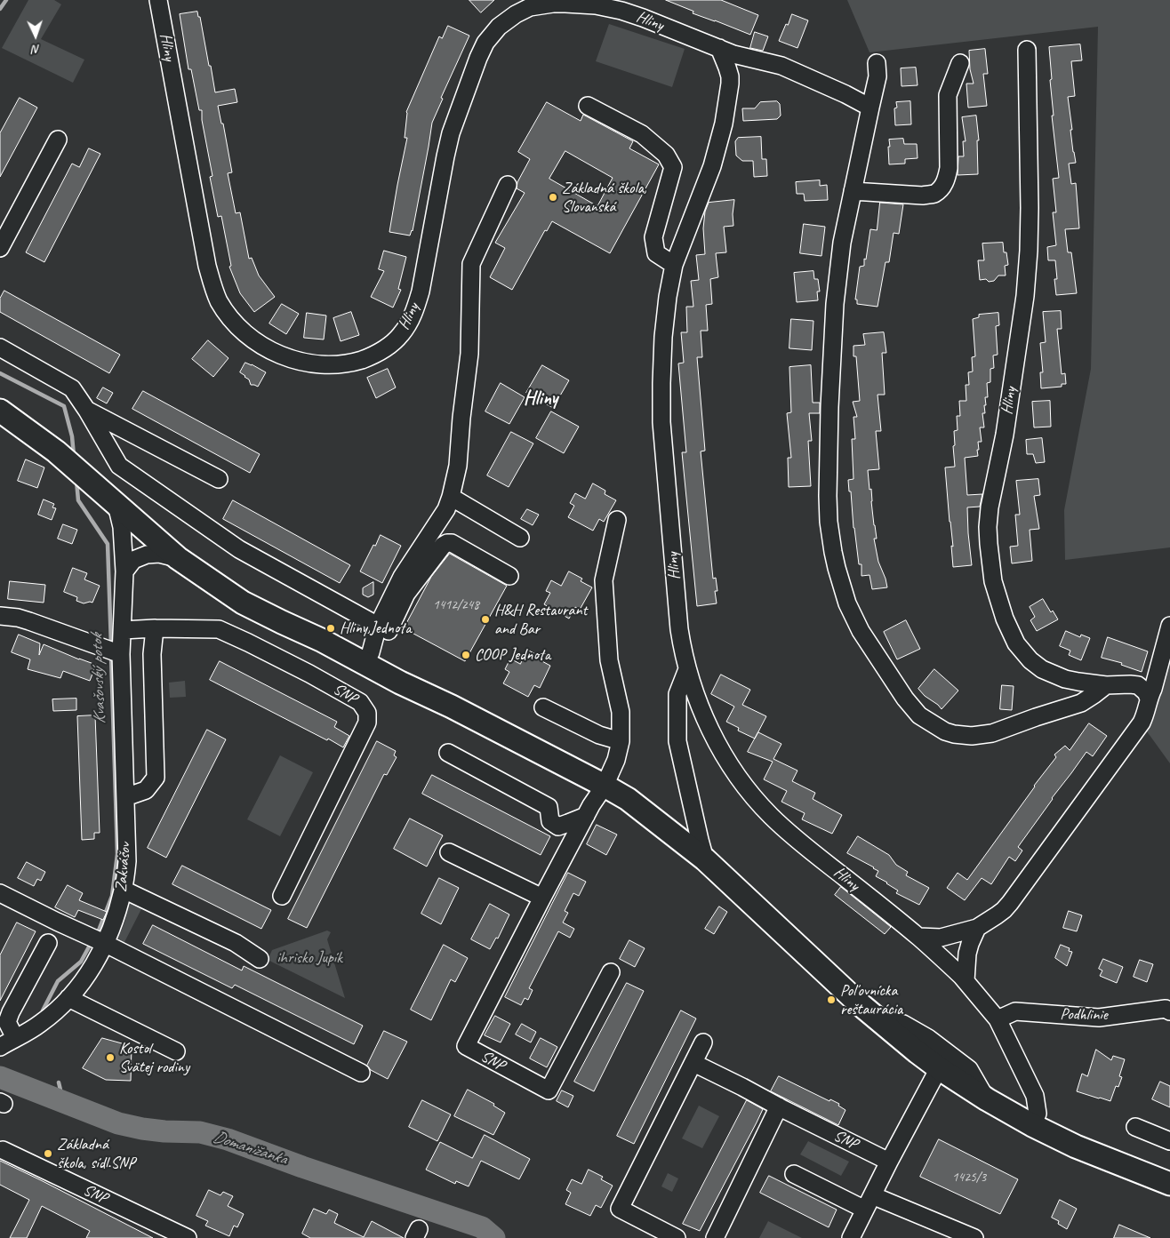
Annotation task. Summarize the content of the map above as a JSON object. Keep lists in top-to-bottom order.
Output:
{
  "streets": {
    "street": [
      "Hliny",
      "SNP",
      "Zakvášov",
      "Podhlinie"
    ]
  },
  "crossings": [
    ["Hliny", "Podhlinie"],
    ["SNP", "Zakvášov"]
  ],
  "districts": ["Hliny"],
  "water": ["Kvašovský potok", "Domanižanka"],
  "parks": ["ihrisko Jupík"],
  "places": [
    "Základná škola, Slovanská",
    "H&H Restaurant and Bar",
    "Hliny,Jednota",
    "COOP Jednota",
    "Poľovnícka reštaurácia",
    "Kostol Svätej rodiny",
    "Základná škola, sídl.SNP"
  ],
  "house_numbers": ["1412/248", "1425/3"],
  "north": "bottom"
}
